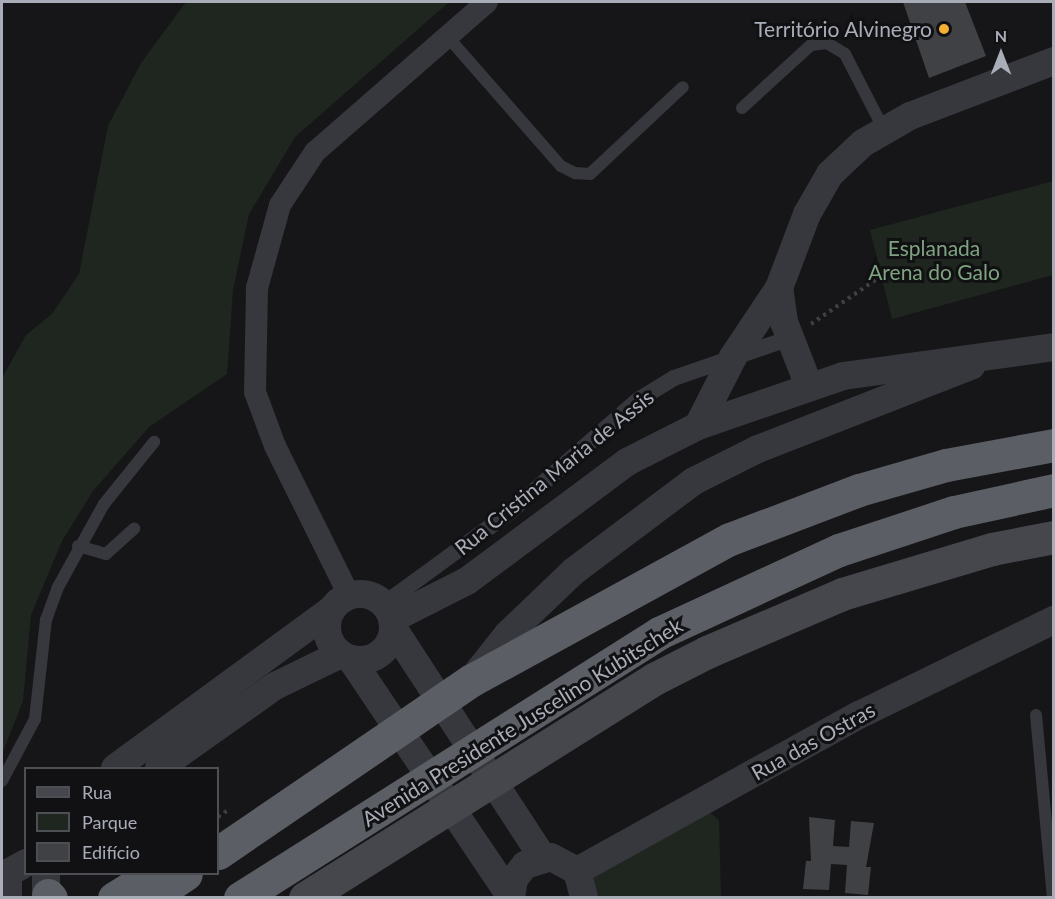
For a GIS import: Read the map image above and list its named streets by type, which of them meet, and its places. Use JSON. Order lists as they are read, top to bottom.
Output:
{
  "streets": {
    "highway": ["Avenida Presidente Juscelino Kubitschek"],
    "street": ["Rua Cristina Maria de Assis", "Rua das Ostras"]
  },
  "parks": ["Esplanada Arena do Galo"],
  "places": ["Território Alvinegro"],
  "legend": ["Rua", "Parque", "Edifício"],
  "north": "top"
}
